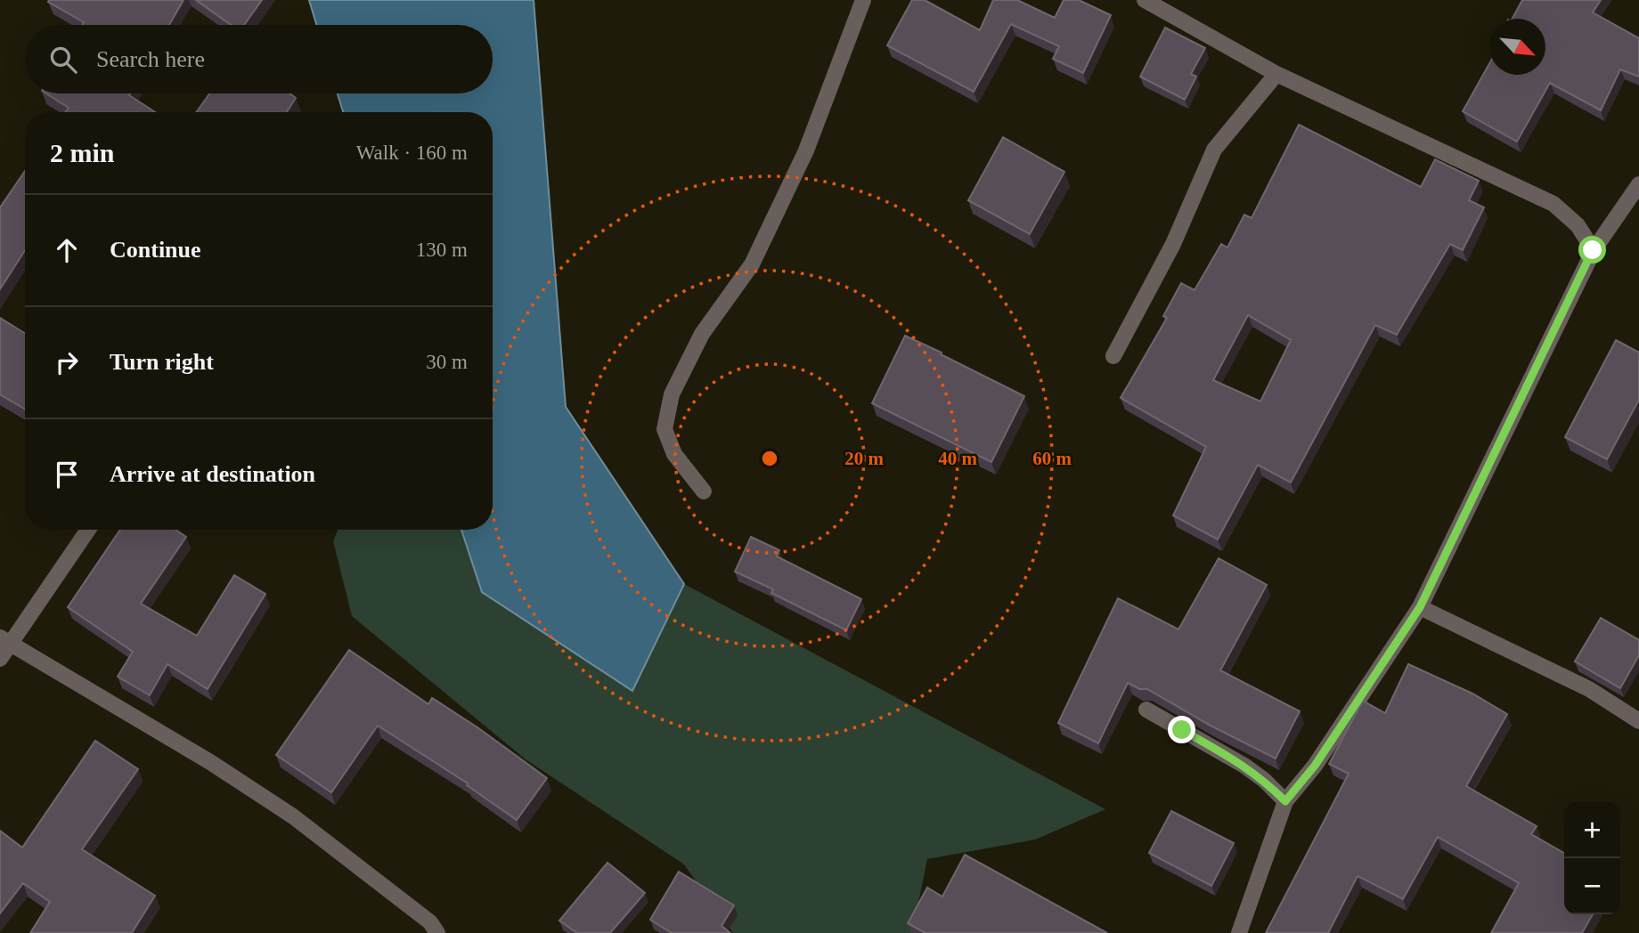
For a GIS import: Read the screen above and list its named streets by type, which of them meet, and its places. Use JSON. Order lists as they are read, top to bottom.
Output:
{
  "north": "bottom right",
  "page": {
    "search": "Search here",
    "heading": ["2 min", "Walk · 160 m"],
    "list": [
      ["Continue", "130 m"],
      ["Turn right", "30 m"],
      "Arrive at destination"
    ],
    "map_buttons": ["+", "−"]
  },
  "rings": ["20 m", "40 m", "60 m"]
}
